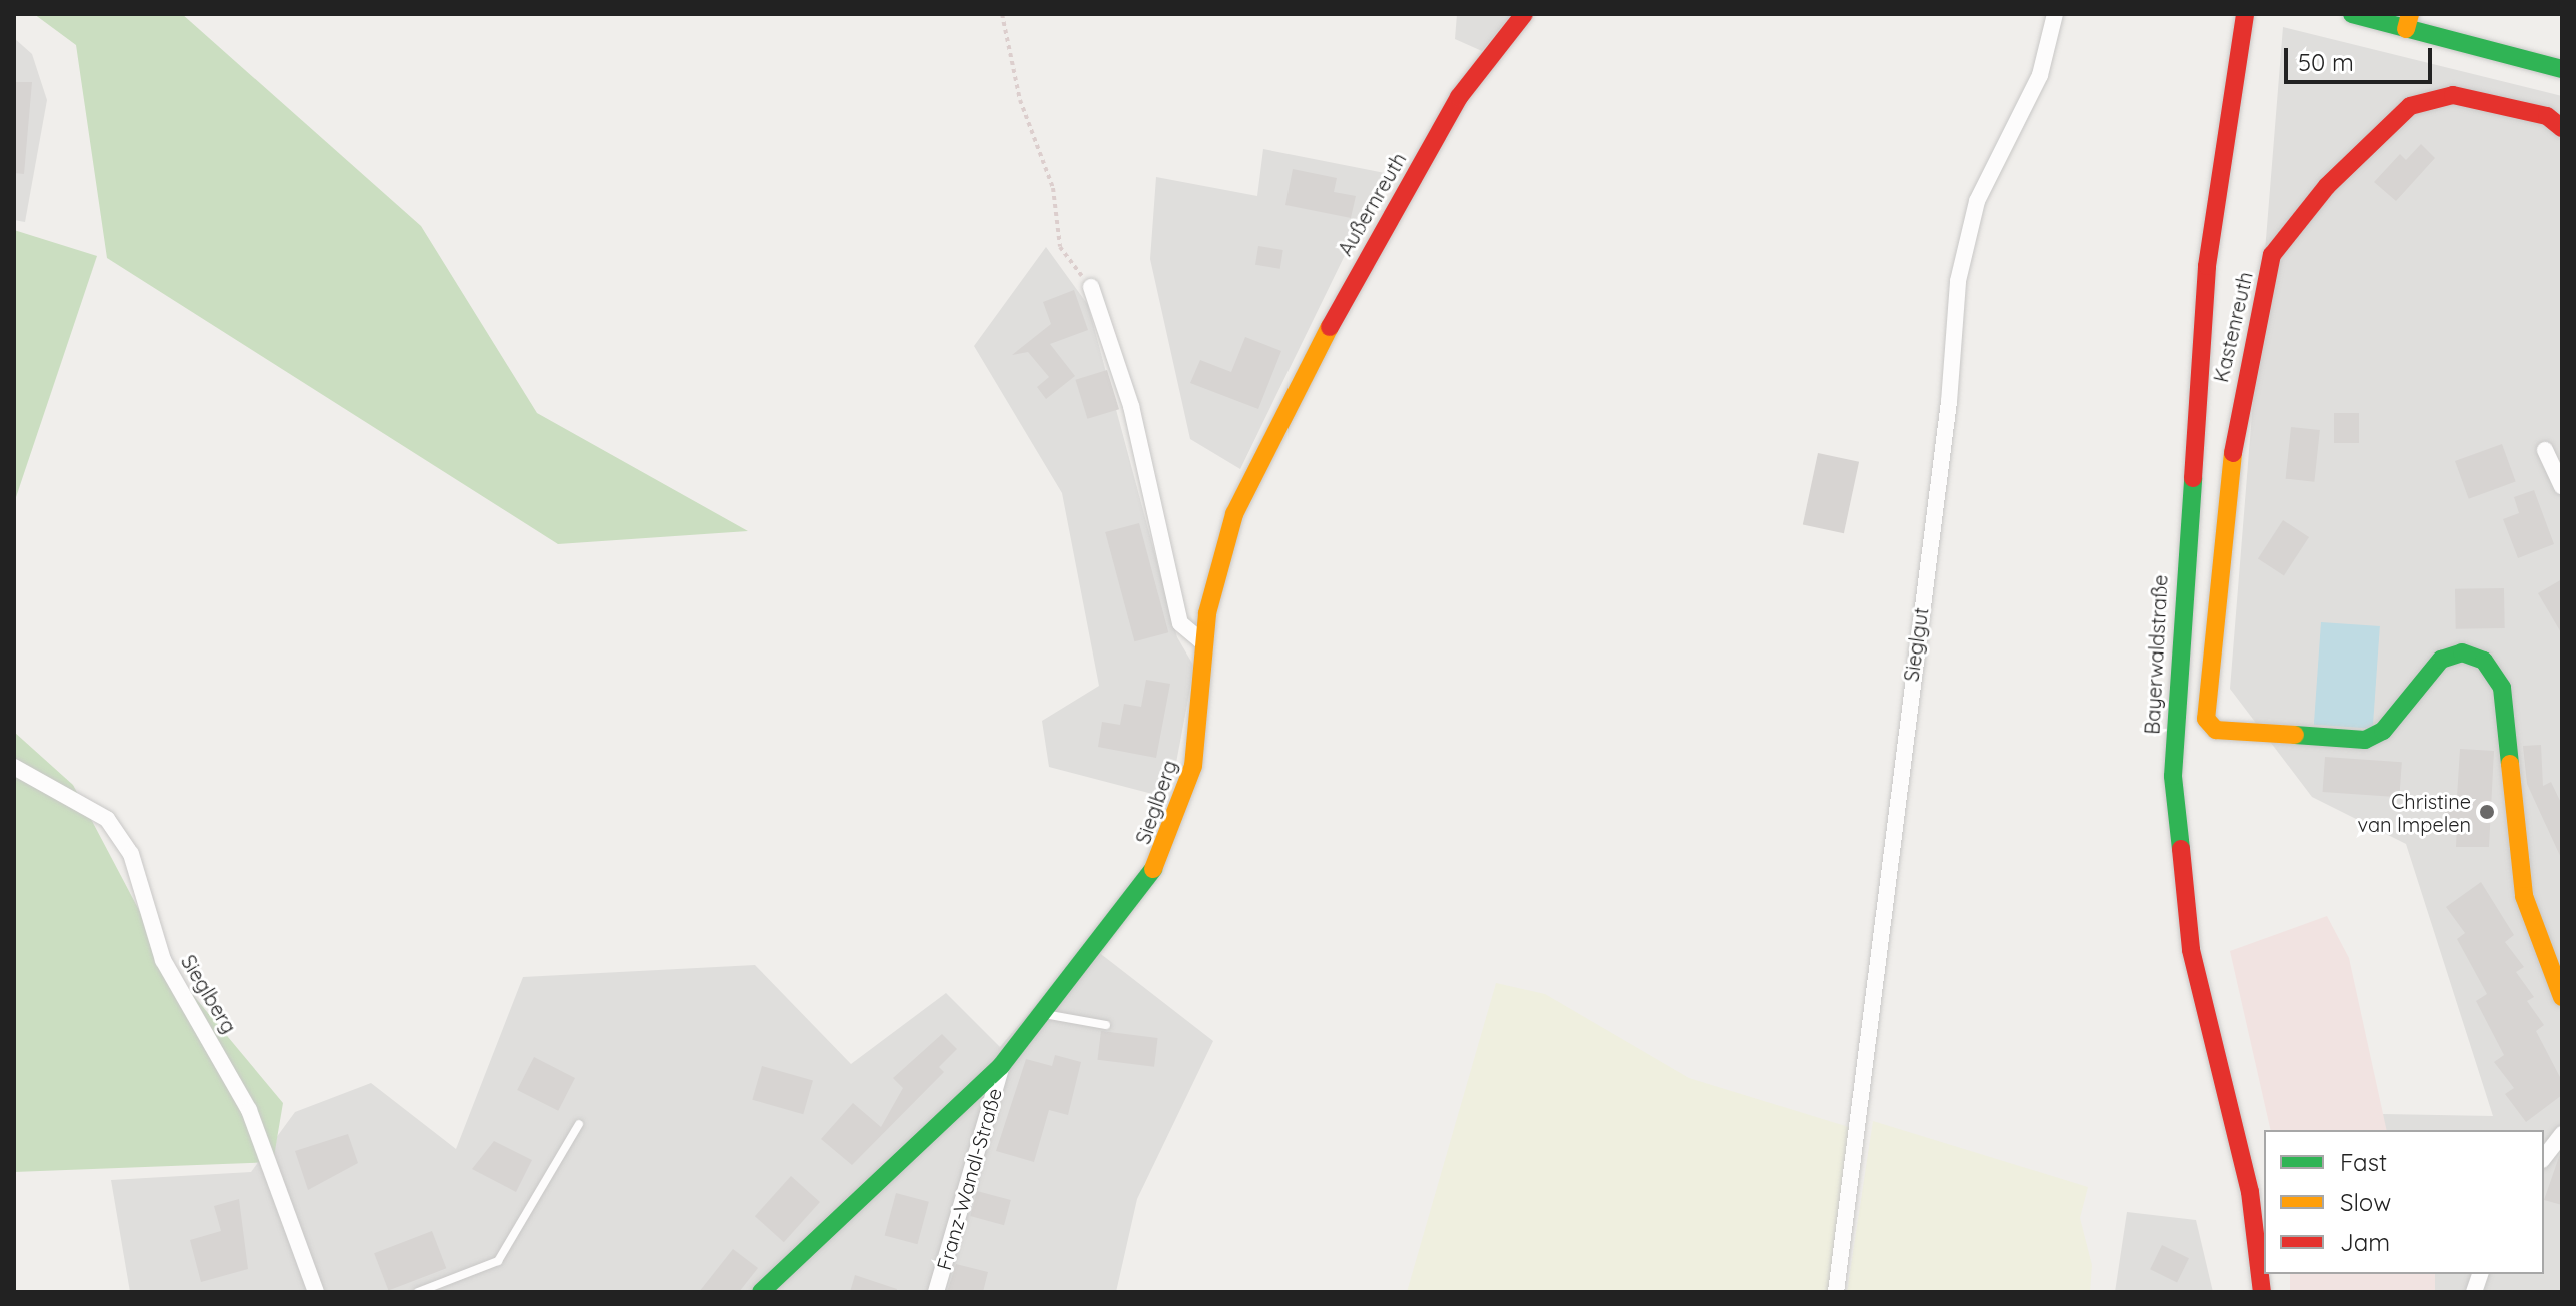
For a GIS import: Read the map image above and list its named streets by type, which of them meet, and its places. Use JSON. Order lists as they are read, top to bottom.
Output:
{
  "streets": {
    "street": [
      "Außernreuth",
      "Kastenreuth",
      "Sieglgut",
      "Bayerwaldstraße",
      "Sieglberg",
      "Franz-Wandl-Straße"
    ]
  },
  "crossings": [
    ["Außernreuth", "Sieglberg"],
    ["Sieglberg", "Franz-Wandl-Straße"]
  ],
  "places": ["Christine van Impelen"],
  "legend": ["Fast", "Slow", "Jam"],
  "scale_bar": "50 m"
}
